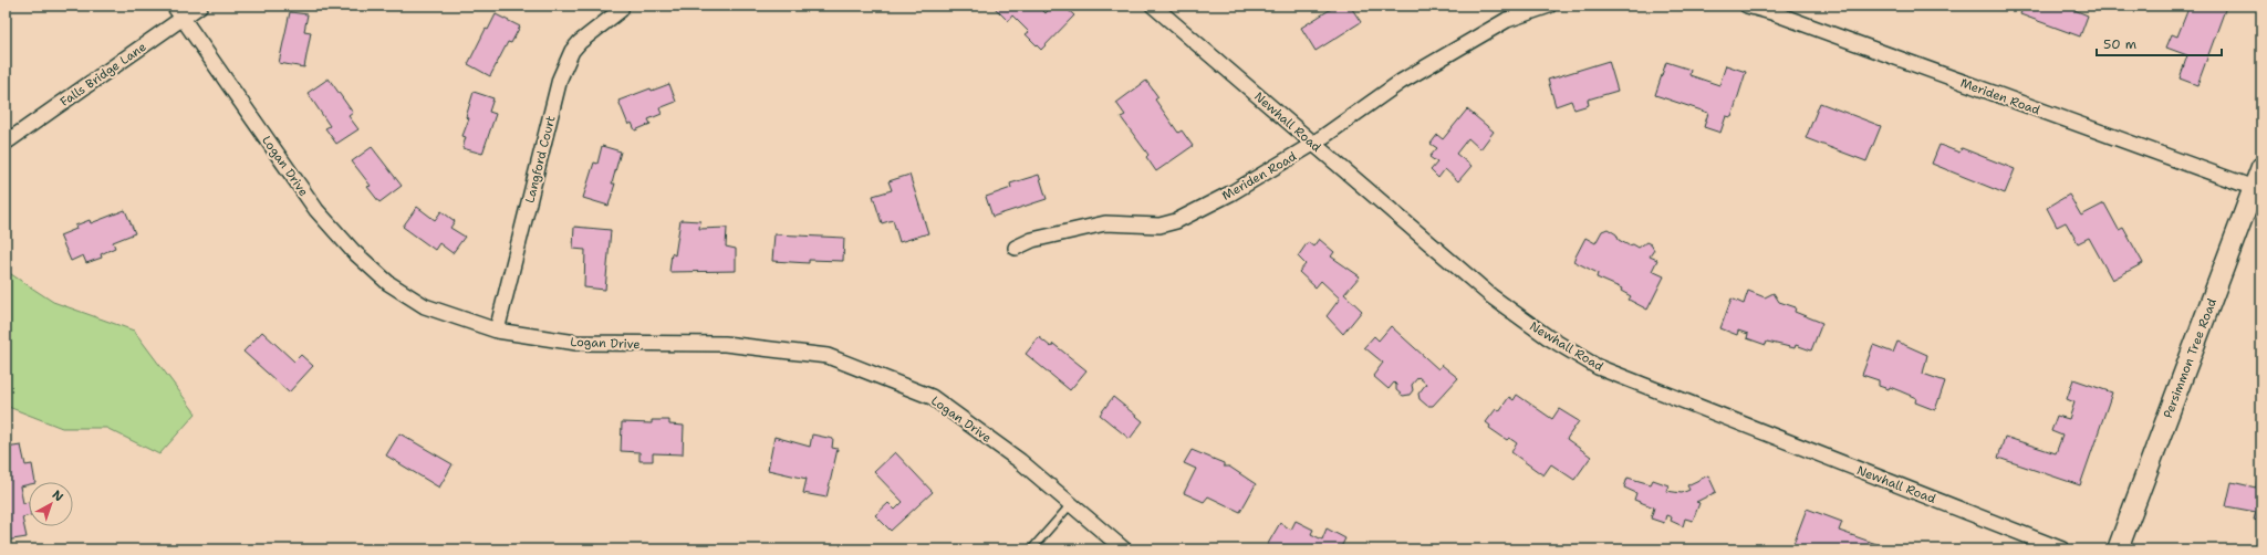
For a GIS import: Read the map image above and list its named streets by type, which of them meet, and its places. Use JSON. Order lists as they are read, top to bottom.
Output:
{
  "streets": {
    "main road": ["Persimmon Tree Road"],
    "street": [
      "Falls Bridge Lane",
      "Meriden Road",
      "Newhall Road",
      "Langford Court",
      "Logan Drive"
    ]
  },
  "crossings": [
    ["Falls Bridge Lane", "Logan Drive"],
    ["Meriden Road", "Newhall Road"],
    ["Meriden Road", "Persimmon Tree Road"],
    ["Langford Court", "Logan Drive"]
  ],
  "scale_bar": "50 m",
  "north": "top right"
}
